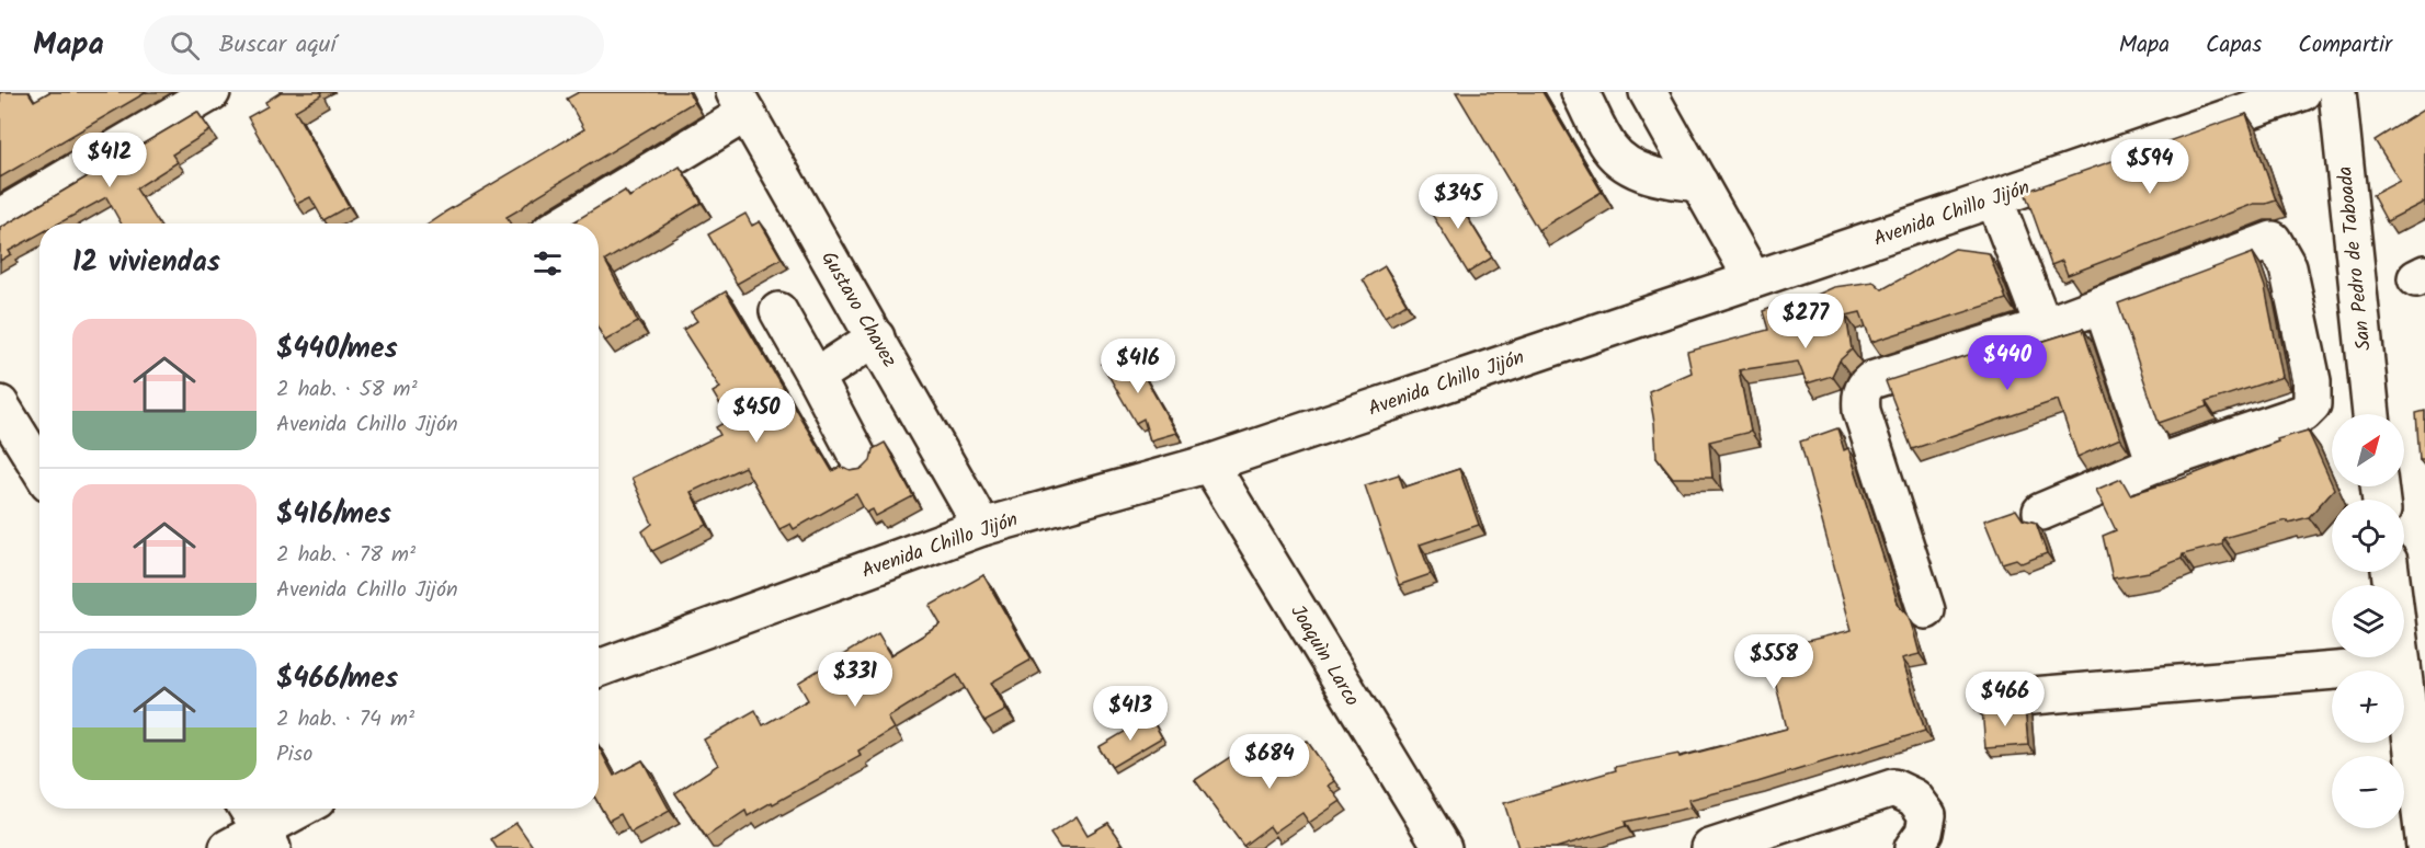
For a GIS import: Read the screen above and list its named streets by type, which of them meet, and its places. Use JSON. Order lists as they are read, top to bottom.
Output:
{
  "streets": {
    "street": [
      "Avenida Chillo Jijón",
      "San Pedro de Taboada",
      "Gustavo Chavez",
      "Joaquìn Larco"
    ]
  },
  "crossings": [
    ["Avenida Chillo Jijón", "Gustavo Chavez"],
    ["Avenida Chillo Jijón", "Joaquìn Larco"]
  ],
  "north": "top right",
  "page": {
    "header": "Mapa",
    "search": "Buscar aquí",
    "nav": ["Mapa", "Capas", "Compartir"],
    "price": [
      "$412",
      "$594",
      "$345",
      "$277",
      "$440",
      "$416",
      "$450",
      "$558",
      "$331",
      "$466",
      "$413",
      "$684"
    ],
    "heading": "12 viviendas",
    "list": [
      {
        "name": "$440/mes",
        "note": "2 hab. · 58 m² · Avenida Chillo Jijón"
      },
      {
        "name": "$416/mes",
        "note": "2 hab. · 78 m² · Avenida Chillo Jijón"
      },
      {
        "name": "$466/mes",
        "note": "2 hab. · 74 m² · Piso"
      }
    ],
    "map_buttons": ["+", "−"]
  }
}
